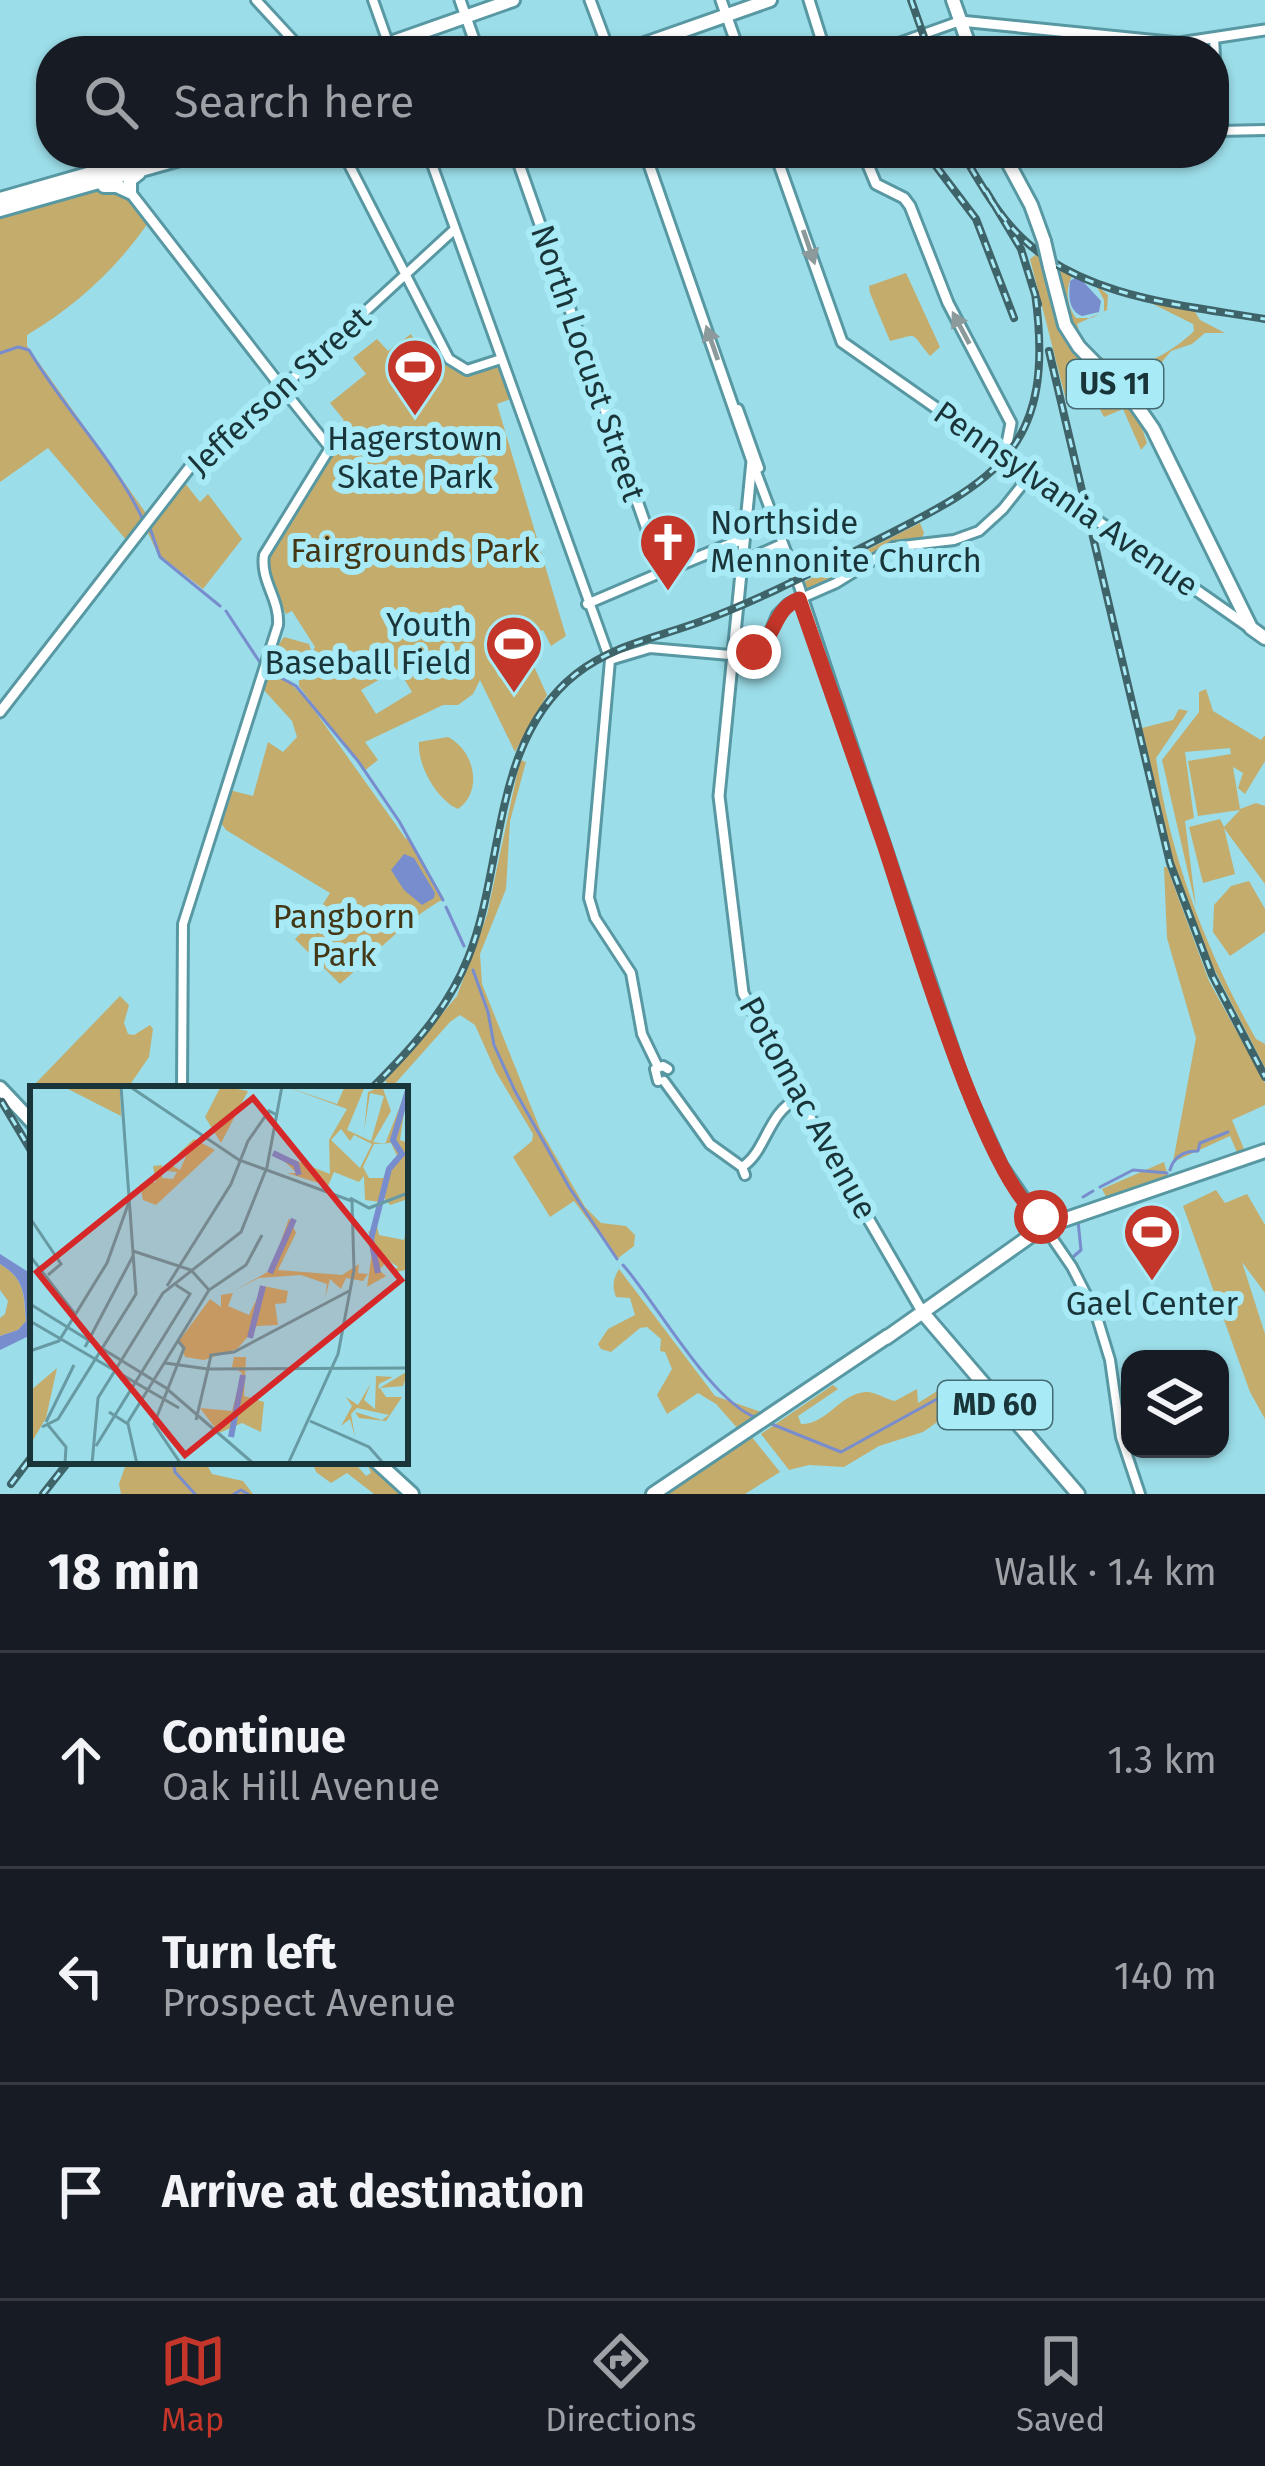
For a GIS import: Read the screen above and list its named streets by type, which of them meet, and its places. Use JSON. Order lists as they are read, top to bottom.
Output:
{
  "streets": {
    "main road": [
      "North Locust Street",
      "US 11",
      "Jefferson Street",
      "Pennsylvania Avenue",
      "Potomac Avenue",
      "MD 60"
    ]
  },
  "crossings": [
    ["US 11", "Pennsylvania Avenue"],
    ["Potomac Avenue", "MD 60"]
  ],
  "one_way": ["Pennsylvania Avenue"],
  "parks": ["Fairgrounds Park", "Pangborn Park"],
  "places": {
    "sports": ["Hagerstown Skate Park", "Youth Baseball Field", "Gael Center"],
    "church": ["Northside Mennonite Church"]
  },
  "page": {
    "search": "Search here",
    "heading": ["18 min", "Walk · 1.4 km"],
    "list": [
      ["Continue", "Oak Hill Avenue", "1.3 km"],
      ["Turn left", "Prospect Avenue", "140 m"],
      "Arrive at destination"
    ],
    "nav": ["Map", "Directions", "Saved"]
  }
}
